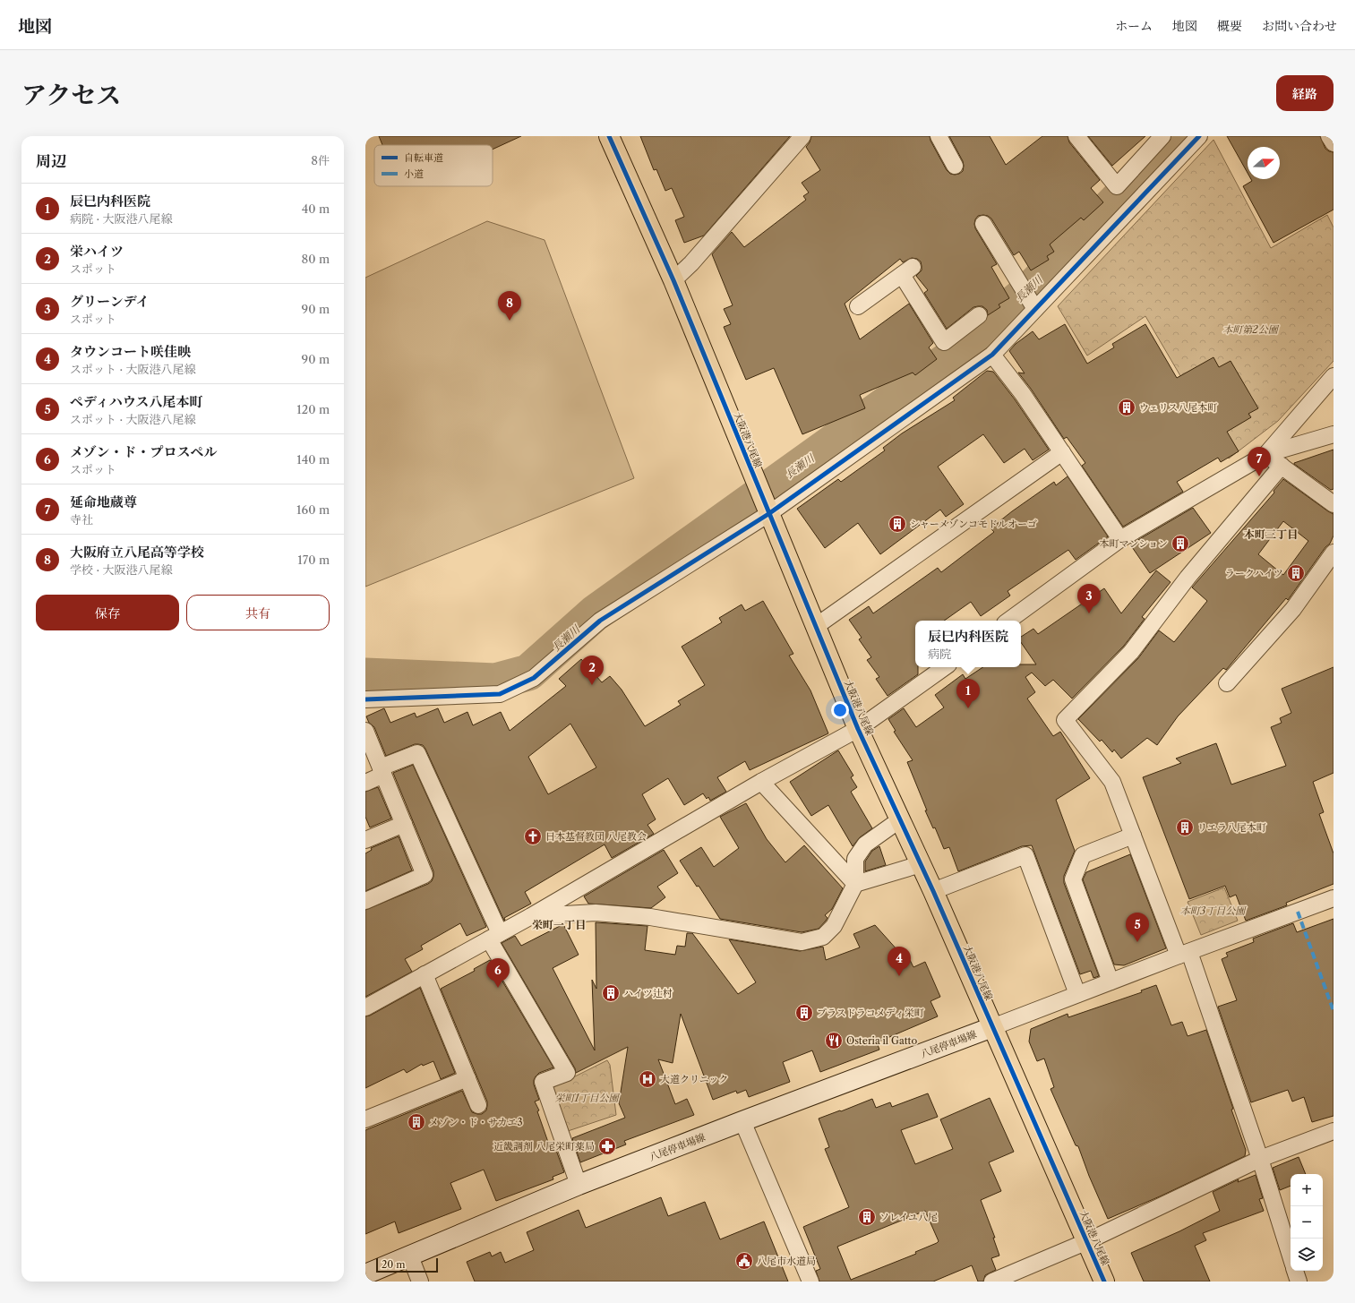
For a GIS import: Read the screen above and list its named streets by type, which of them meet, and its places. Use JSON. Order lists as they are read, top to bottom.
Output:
{
  "streets": {
    "main road": ["大阪港八尾線", "八尾停車場線"]
  },
  "crossings": [
    ["大阪港八尾線", "八尾停車場線"]
  ],
  "districts": ["本町三丁目", "栄町一丁目"],
  "water": ["長瀬川"],
  "parks": ["本町第2公園", "本町3丁目公園", "栄町1丁目公園"],
  "places": {
    "building": [
      "ウェリス八尾本町",
      "シャーメゾンコモドルオーゴ",
      "本町マンション",
      "ラークハイツ",
      "リエラ八尾本町",
      "ハイツ辻村",
      "プラスドラコメディ栄町",
      "メゾン・ド・サカエ3",
      "ソレイユ八尾"
    ],
    "church": ["日本基督教団 八尾教会"],
    "restaurant": ["Osteria il Gatto"],
    "hospital": ["大道クリニック"],
    "pharmacy": ["近畿調剤 八尾栄町薬局"],
    "public building": ["八尾市水道局"]
  },
  "legend": ["自転車道", "小道"],
  "scale_bar": "20 m",
  "north": "right",
  "page": {
    "header": "地図",
    "nav": [
      "ホーム",
      "地図",
      "概要",
      "お問い合わせ"
    ],
    "title": "アクセス",
    "buttons": [
      "経路",
      ["保存", "共有"]
    ],
    "heading": ["周辺", "8件"],
    "list": [
      {
        "mark": "1",
        "name": "辰巳内科医院",
        "note": "病院 · 大阪港八尾線",
        "value": "40 m"
      },
      {
        "mark": "2",
        "name": "栄ハイツ",
        "note": "スポット",
        "value": "80 m"
      },
      {
        "mark": "3",
        "name": "グリーンデイ",
        "note": "スポット",
        "value": "90 m"
      },
      {
        "mark": "4",
        "name": "タウンコート咲佳映",
        "note": "スポット · 大阪港八尾線",
        "value": "90 m"
      },
      {
        "mark": "5",
        "name": "ペディハウス八尾本町",
        "note": "スポット · 大阪港八尾線",
        "value": "120 m"
      },
      {
        "mark": "6",
        "name": "メゾン・ド・プロスペル",
        "note": "スポット",
        "value": "140 m"
      },
      {
        "mark": "7",
        "name": "延命地蔵尊",
        "note": "寺社",
        "value": "160 m"
      },
      {
        "mark": "8",
        "name": "大阪府立八尾高等学校",
        "note": "学校 · 大阪港八尾線",
        "value": "170 m"
      }
    ],
    "pins": [
      "8",
      "7",
      "3",
      "2",
      "1",
      "5",
      "4",
      "6"
    ],
    "popup": ["辰巳内科医院", "病院"],
    "map_buttons": ["+", "−"],
    "scale": "20 m"
  }
}
